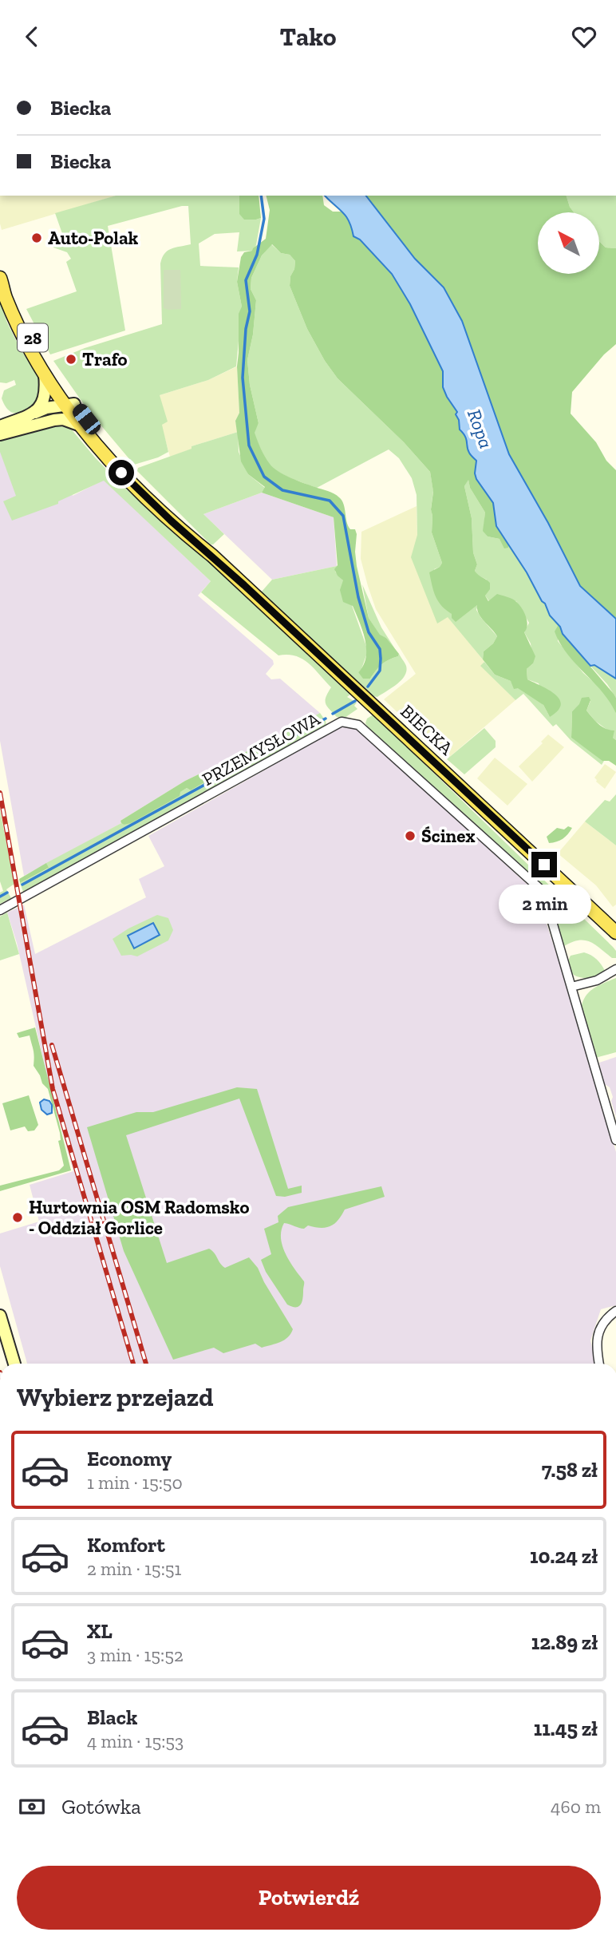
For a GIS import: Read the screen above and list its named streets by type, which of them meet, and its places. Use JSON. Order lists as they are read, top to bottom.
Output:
{
  "streets": {
    "main road": ["28", "BIECKA"],
    "street": ["PRZEMYSŁOWA"]
  },
  "water": ["Ropa"],
  "places": [
    "Auto-Polak",
    "Trafo",
    "Ścinex",
    "Hurtownia OSM Radomsko - Oddział Gorlice"
  ],
  "north": "top left",
  "page": {
    "header": "Tako",
    "banner": ["Biecka", "Biecka"],
    "bubble": "2 min",
    "heading": "Wybierz przejazd",
    "list": [
      {
        "name": "Economy",
        "note": "1 min · 15:50",
        "value": "7.58 zł"
      },
      {
        "name": "Komfort",
        "note": "2 min · 15:51",
        "value": "10.24 zł"
      },
      {
        "name": "XL",
        "note": "3 min · 15:52",
        "value": "12.89 zł"
      },
      {
        "name": "Black",
        "note": "4 min · 15:53",
        "value": "11.45 zł"
      }
    ],
    "pay": ["Gotówka", "460 m"],
    "buttons": "Potwierdź"
  }
}
